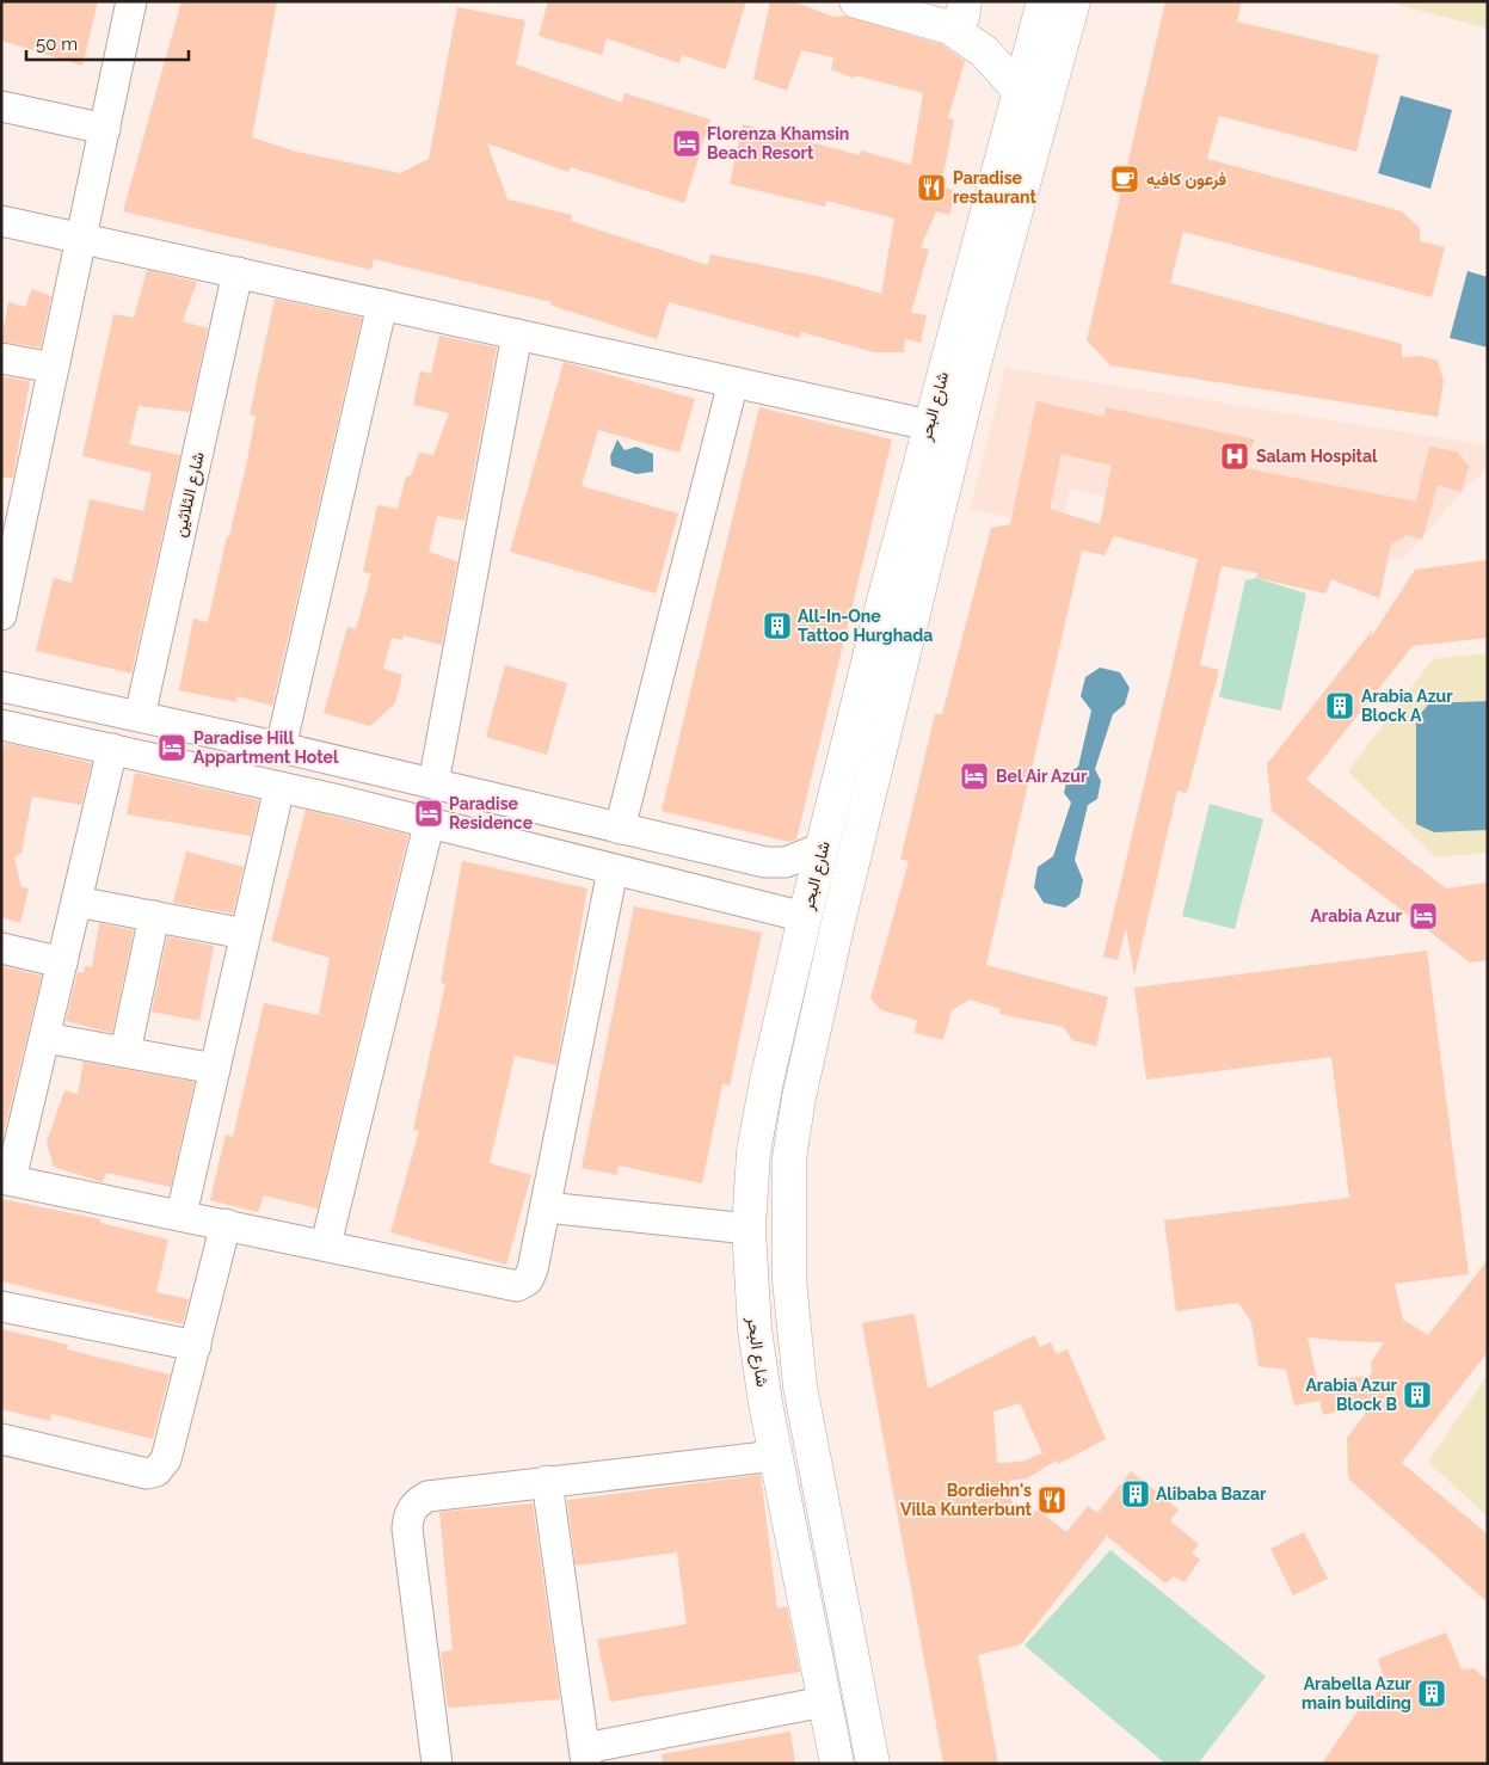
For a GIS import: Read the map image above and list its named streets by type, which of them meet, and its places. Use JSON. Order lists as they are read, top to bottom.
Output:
{
  "streets": {
    "main road": ["شارع البحر"],
    "street": ["شارع الثلاثين"]
  },
  "places": {
    "hotel": [
      "Florenza Khamsin Beach Resort",
      "Paradise Hill Appartment Hotel",
      "Bel Air Azur",
      "Paradise Residence",
      "Arabia Azur"
    ],
    "cafe": ["فرعون كافيه"],
    "restaurant": ["Paradise restaurant", "Bordiehn's Villa Kunterbunt"],
    "hospital": ["Salam Hospital"],
    "building": [
      "All-In-One Tattoo Hurghada",
      "Arabia Azur Block A",
      "Arabia Azur Block B",
      "Alibaba Bazar",
      "Arabella Azur main building"
    ]
  },
  "scale_bar": "50 m"
}
